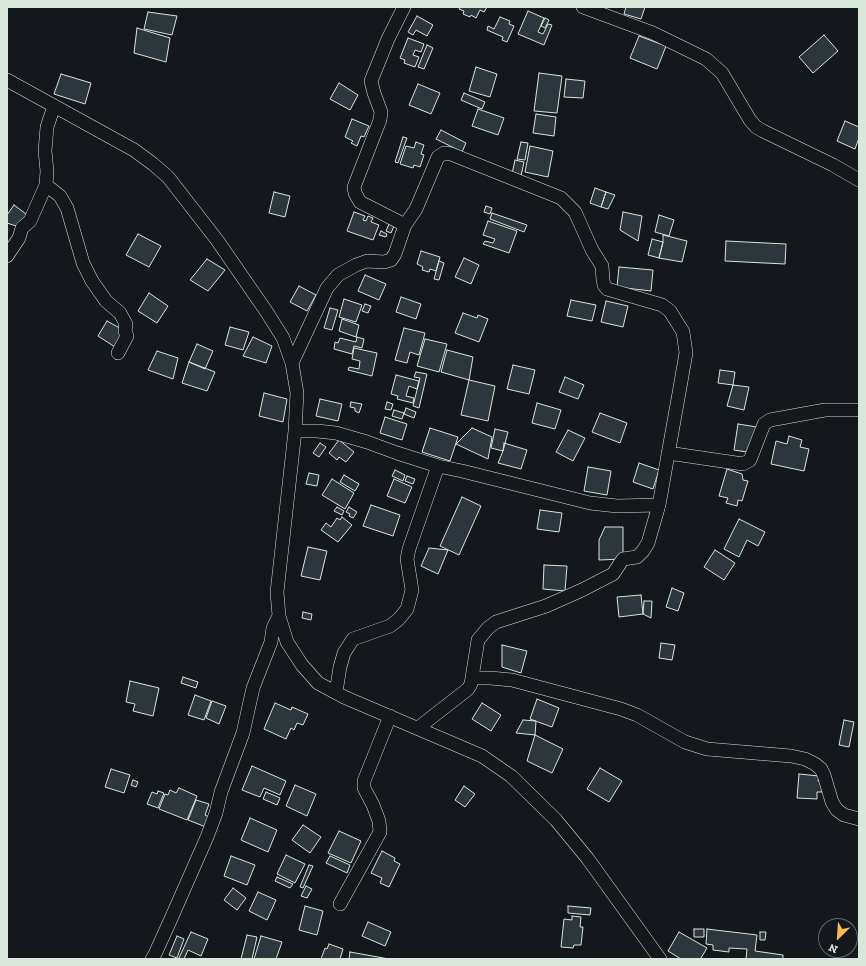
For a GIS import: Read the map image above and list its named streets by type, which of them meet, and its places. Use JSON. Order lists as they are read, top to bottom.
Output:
{
  "north": "bottom left"
}
